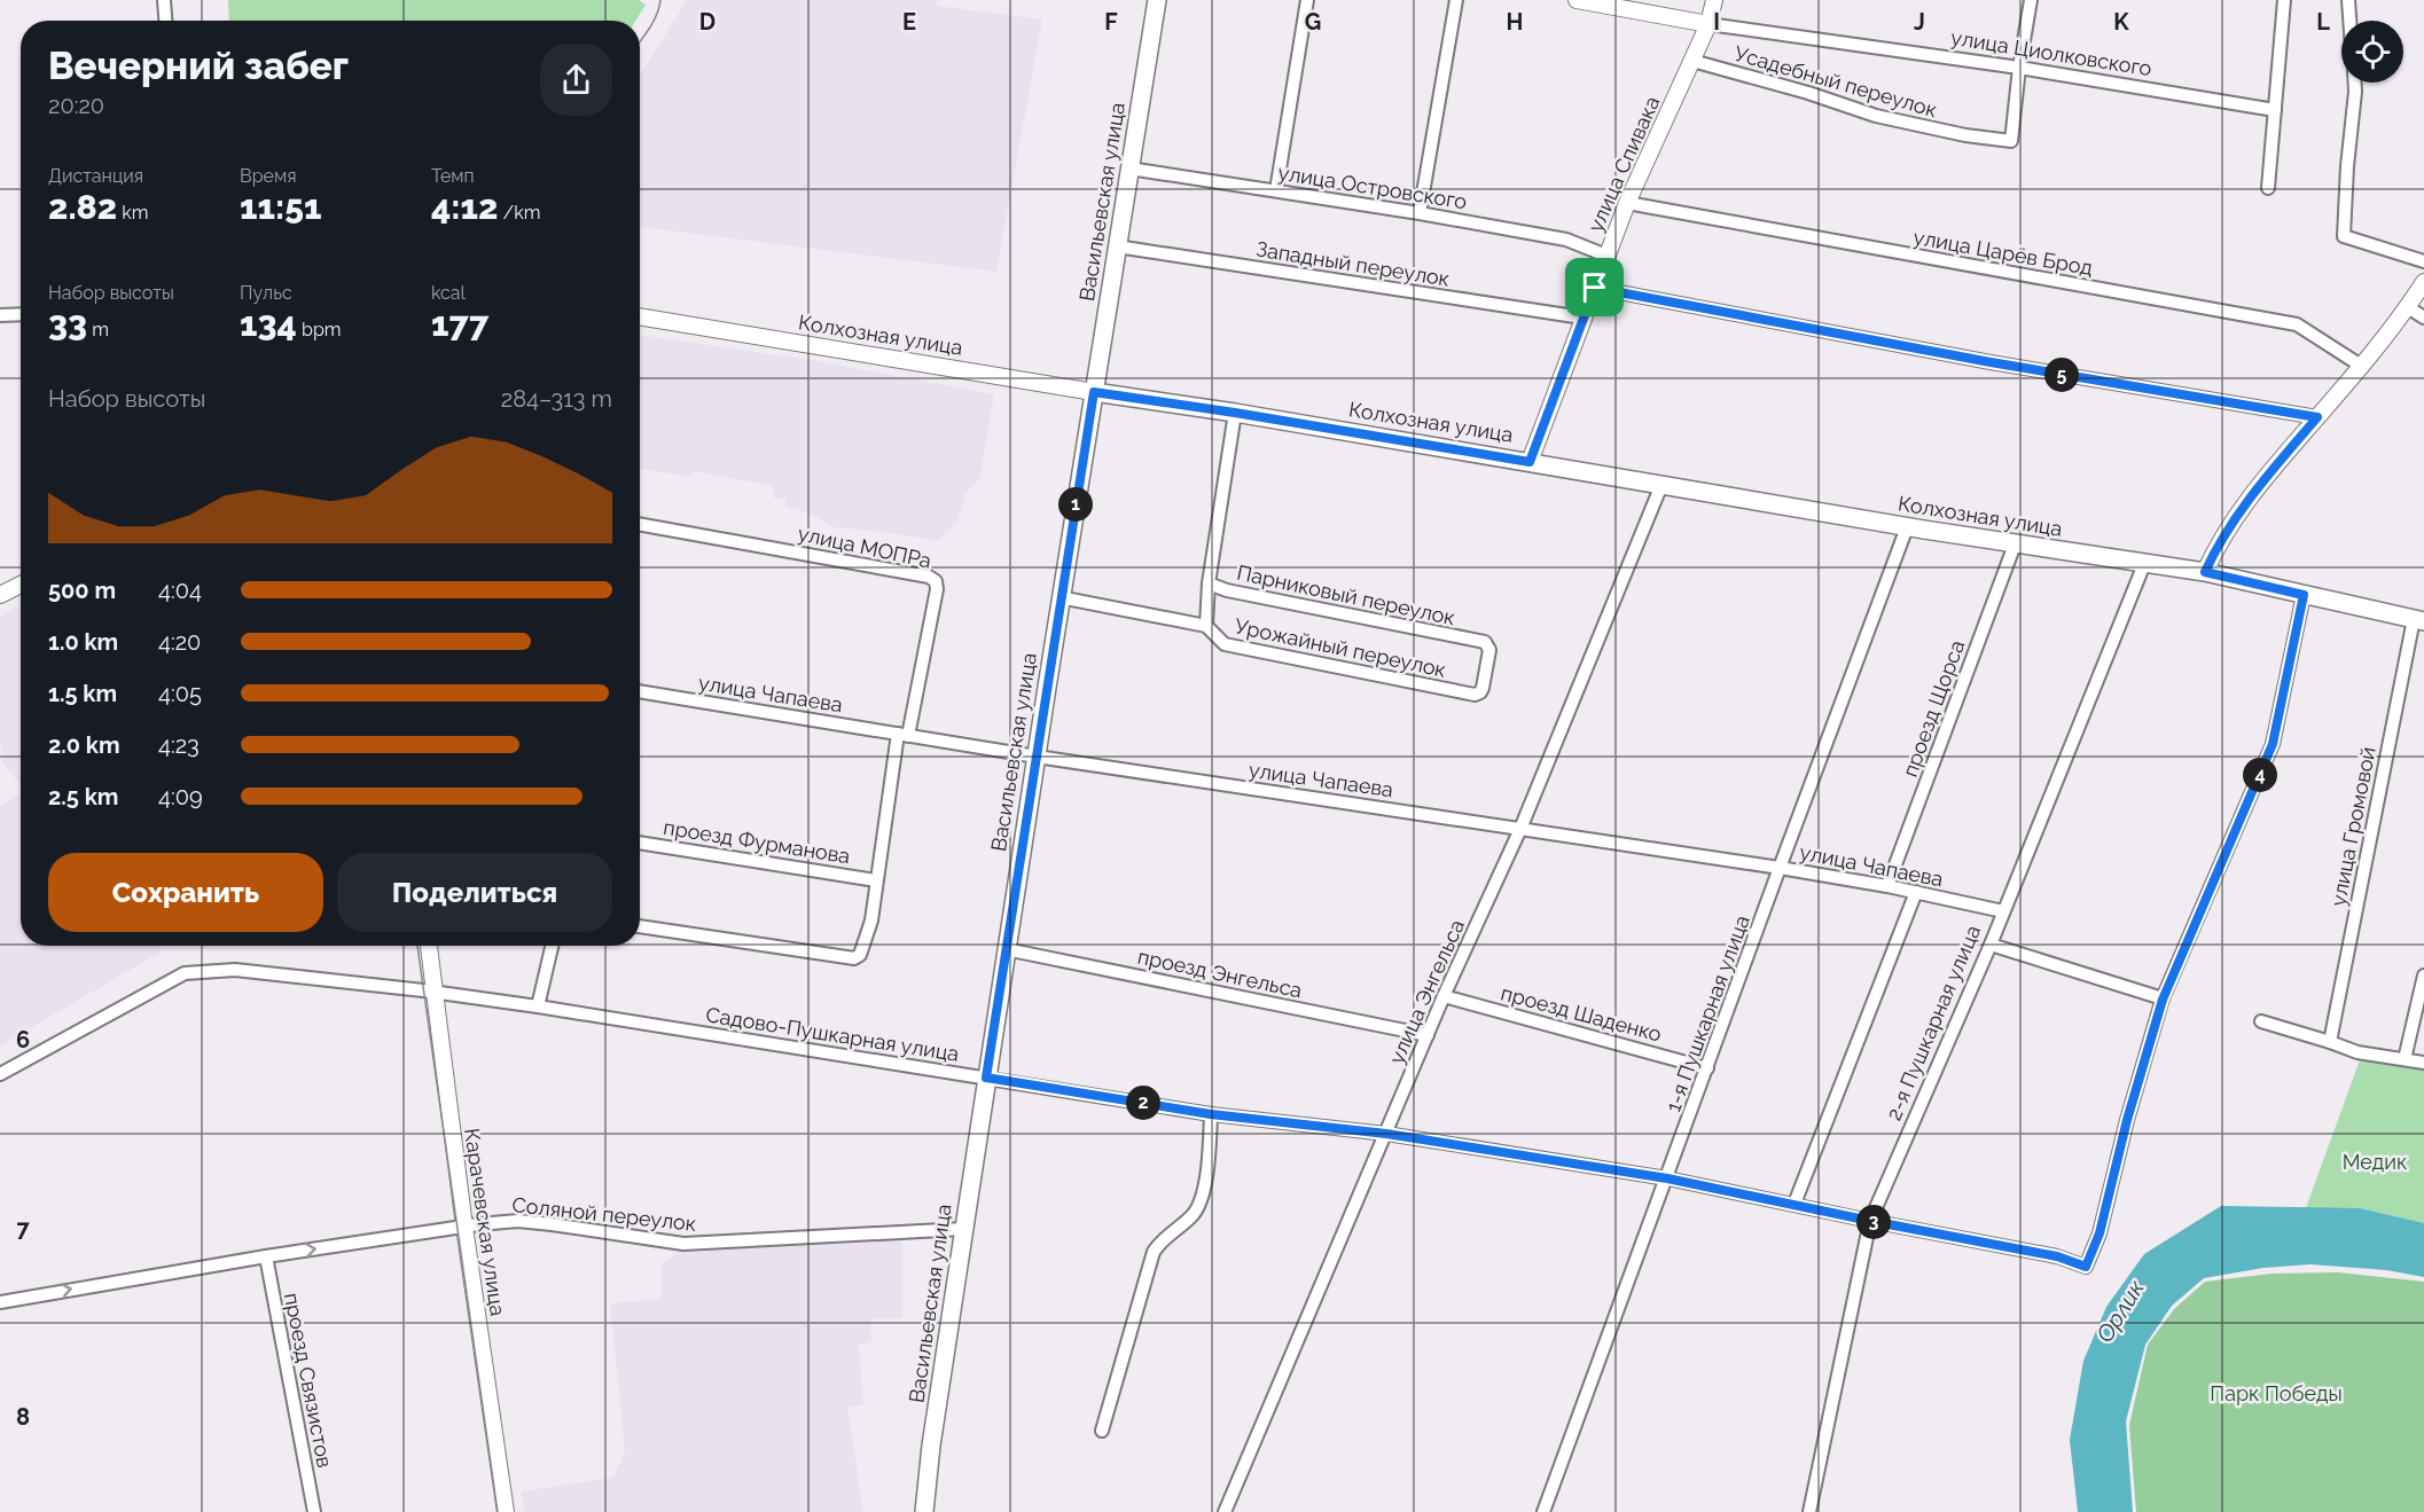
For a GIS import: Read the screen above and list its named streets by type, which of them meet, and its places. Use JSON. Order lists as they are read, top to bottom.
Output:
{
  "streets": {
    "main road": ["Васильевская улица", "Колхозная улица"],
    "street": [
      "улица Циолковского",
      "Усадебный переулок",
      "улица Спивака",
      "улица Островского",
      "улица Царёв Брод",
      "Западный переулок",
      "улица МОПРа",
      "Парниковый переулок",
      "Урожайный переулок",
      "улица Чапаева",
      "проезд Щорса",
      "улица Громовой",
      "проезд Фурманова",
      "проезд Энгельса",
      "улица Энгельса",
      "проезд Шаденко",
      "1-я Пушкарная улица",
      "2-я Пушкарная улица",
      "Садово-Пушкарная улица",
      "Соляной переулок",
      "Карачевская улица",
      "проезд Связистов"
    ]
  },
  "crossings": [
    ["улица Циолковского", "Усадебный переулок"],
    ["улица Циолковского", "улица Спивака"],
    ["Усадебный переулок", "улица Спивака"],
    ["улица Спивака", "улица Островского"],
    ["улица Спивака", "улица Царёв Брод"],
    ["улица Спивака", "Западный переулок"],
    ["улица Спивака", "Колхозная улица"],
    ["улица Островского", "Васильевская улица"],
    ["Васильевская улица", "Западный переулок"],
    ["Васильевская улица", "Колхозная улица"],
    ["Васильевская улица", "Урожайный переулок"],
    ["Васильевская улица", "улица Чапаева"],
    ["Васильевская улица", "проезд Энгельса"],
    ["Васильевская улица", "Садово-Пушкарная улица"],
    ["Васильевская улица", "Соляной переулок"],
    ["Колхозная улица", "Парниковый переулок"],
    ["Колхозная улица", "проезд Щорса"],
    ["Колхозная улица", "улица Громовой"],
    ["Колхозная улица", "улица Энгельса"],
    ["Колхозная улица", "1-я Пушкарная улица"],
    ["Колхозная улица", "2-я Пушкарная улица"],
    ["улица МОПРа", "улица Чапаева"],
    ["Парниковый переулок", "Урожайный переулок"],
    ["улица Чапаева", "проезд Щорса"],
    ["улица Чапаева", "улица Энгельса"],
    ["улица Чапаева", "1-я Пушкарная улица"],
    ["улица Чапаева", "2-я Пушкарная улица"],
    ["проезд Энгельса", "улица Энгельса"],
    ["улица Энгельса", "проезд Шаденко"],
    ["улица Энгельса", "Садово-Пушкарная улица"],
    ["проезд Шаденко", "1-я Пушкарная улица"],
    ["1-я Пушкарная улица", "Садово-Пушкарная улица"],
    ["2-я Пушкарная улица", "Садово-Пушкарная улица"],
    ["Садово-Пушкарная улица", "Карачевская улица"],
    ["Соляной переулок", "Карачевская улица"],
    ["Соляной переулок", "проезд Связистов"]
  ],
  "one_way": ["Соляной переулок"],
  "water": ["Орлик"],
  "parks": ["Медик", "Парк Победы"],
  "page": {
    "heading": ["Вечерний забег", "20:20"],
    "stats": [
      ["Дистанция", "2.82 km"],
      ["Время", "11:51"],
      ["Темп", "4:12 /km"],
      ["Набор высоты", "33 m"],
      ["Пульс", "134 bpm"],
      ["kcal", "177"]
    ],
    "pins": [
      "5",
      "1",
      "4",
      "2",
      "3"
    ],
    "chart": ["Набор высоты", "284–313 m"],
    "list": [
      {
        "name": "500 m",
        "note": "4:04"
      },
      {
        "name": "1.0 km",
        "note": "4:20"
      },
      {
        "name": "1.5 km",
        "note": "4:05"
      },
      {
        "name": "2.0 km",
        "note": "4:23"
      },
      {
        "name": "2.5 km",
        "note": "4:09"
      }
    ],
    "buttons": ["Сохранить", "Поделиться"]
  },
  "grid": {
    "columns": [
      "D",
      "E",
      "F",
      "G",
      "H",
      "I",
      "J",
      "K",
      "L"
    ],
    "rows": ["6", "7", "8"]
  }
}
